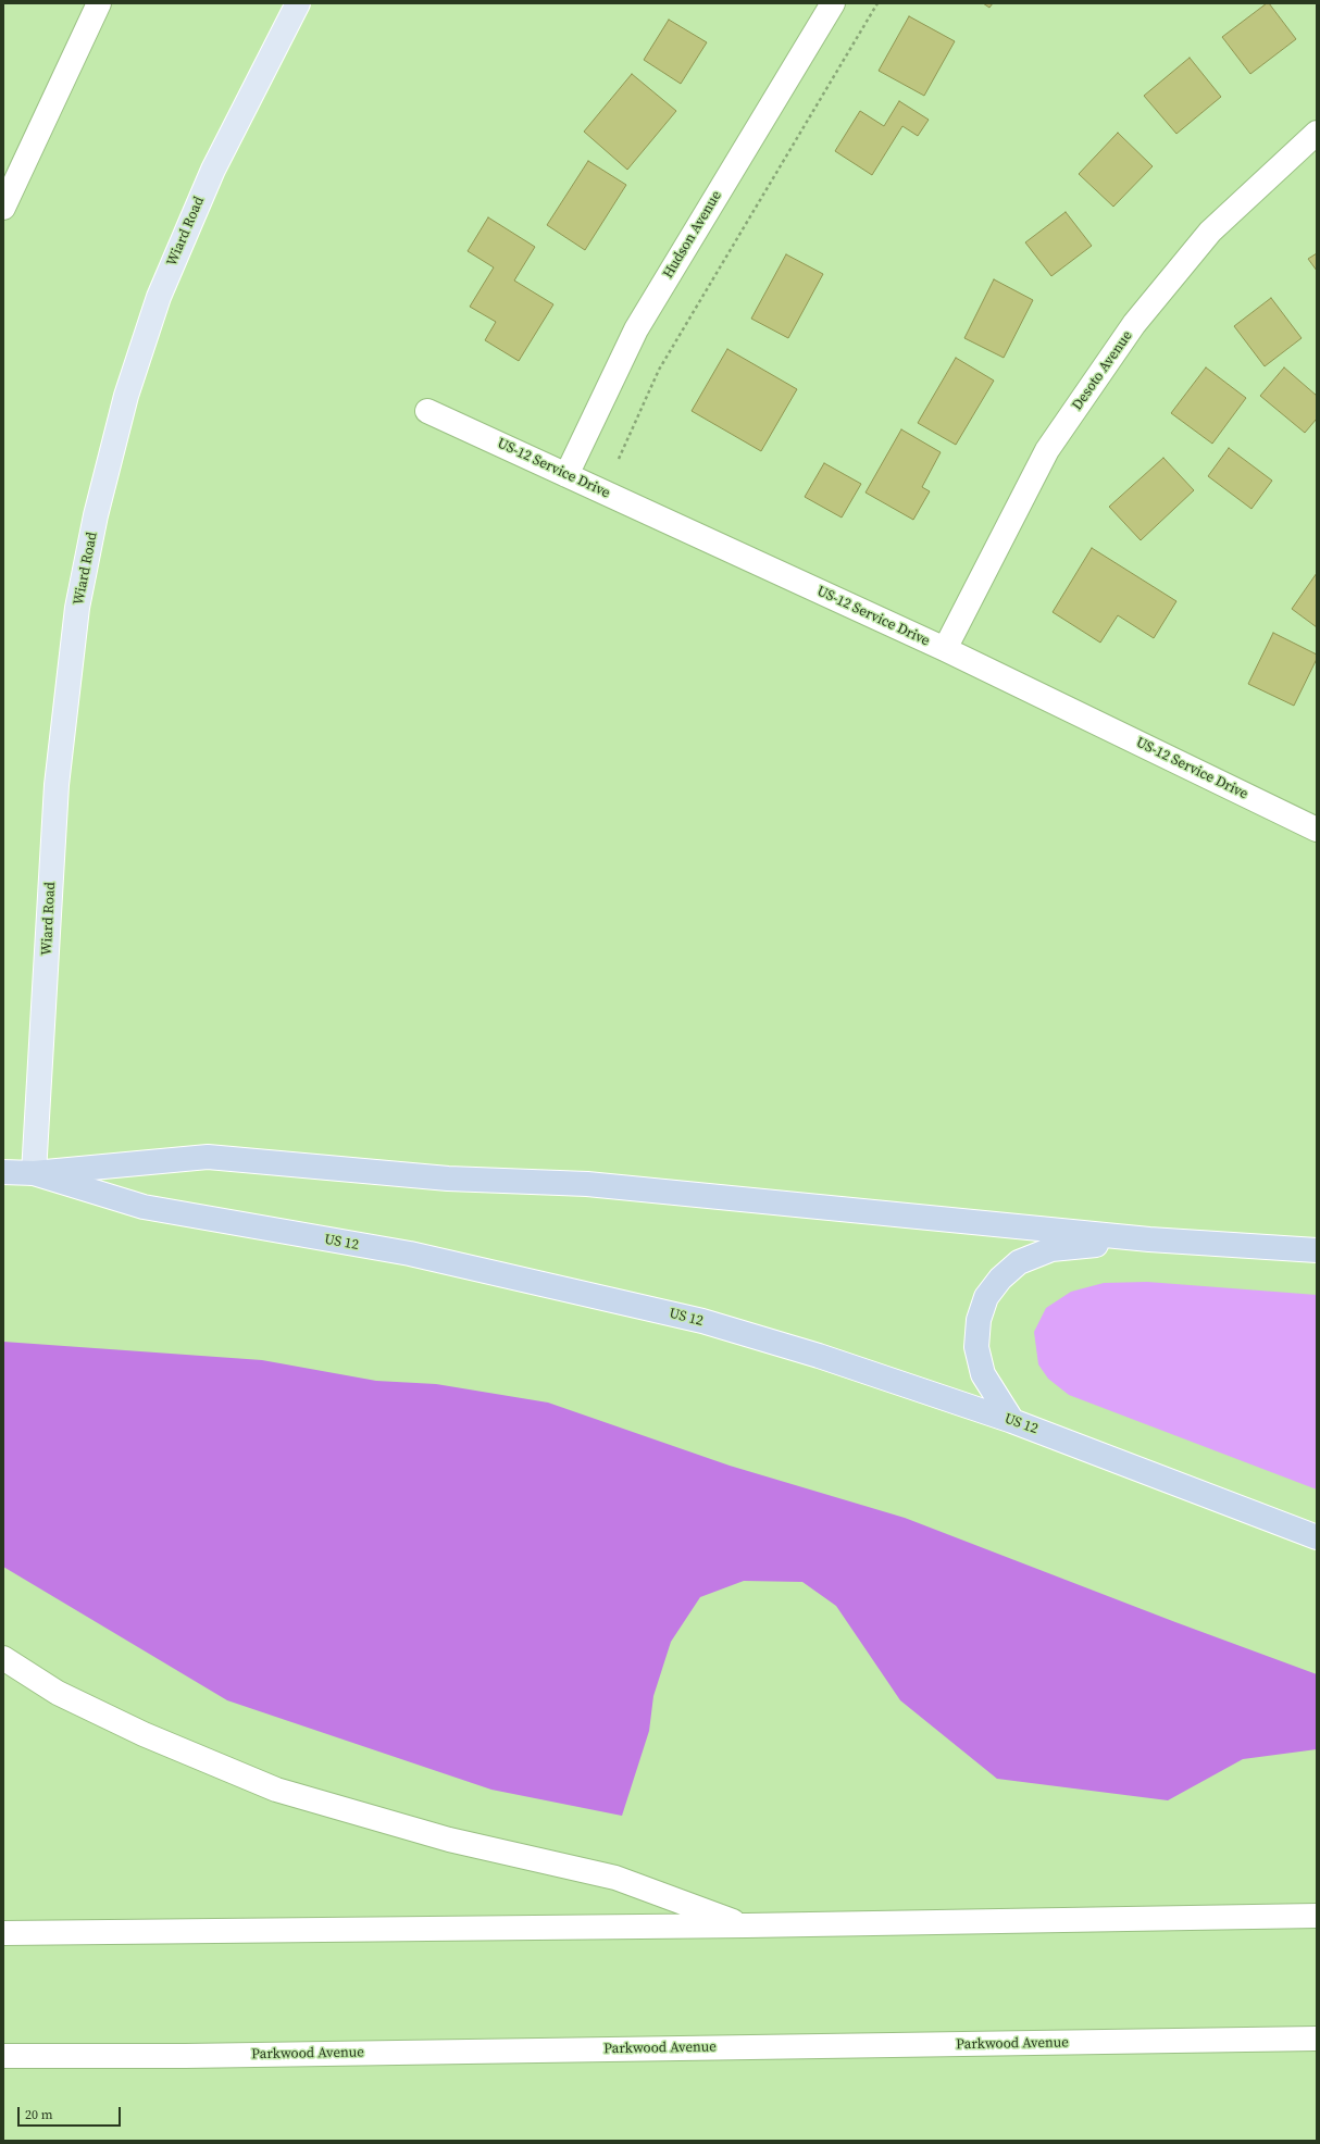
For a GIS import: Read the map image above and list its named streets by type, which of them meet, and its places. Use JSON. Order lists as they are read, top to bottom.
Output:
{
  "streets": {
    "highway": ["US 12"],
    "main road": ["Wiard Road"],
    "street": [
      "Hudson Avenue",
      "Desoto Avenue",
      "US-12 Service Drive",
      "Parkwood Avenue"
    ]
  },
  "crossings": [
    ["Wiard Road", "US 12"],
    ["Hudson Avenue", "US-12 Service Drive"],
    ["Desoto Avenue", "US-12 Service Drive"]
  ],
  "scale_bar": "20 m"
}
